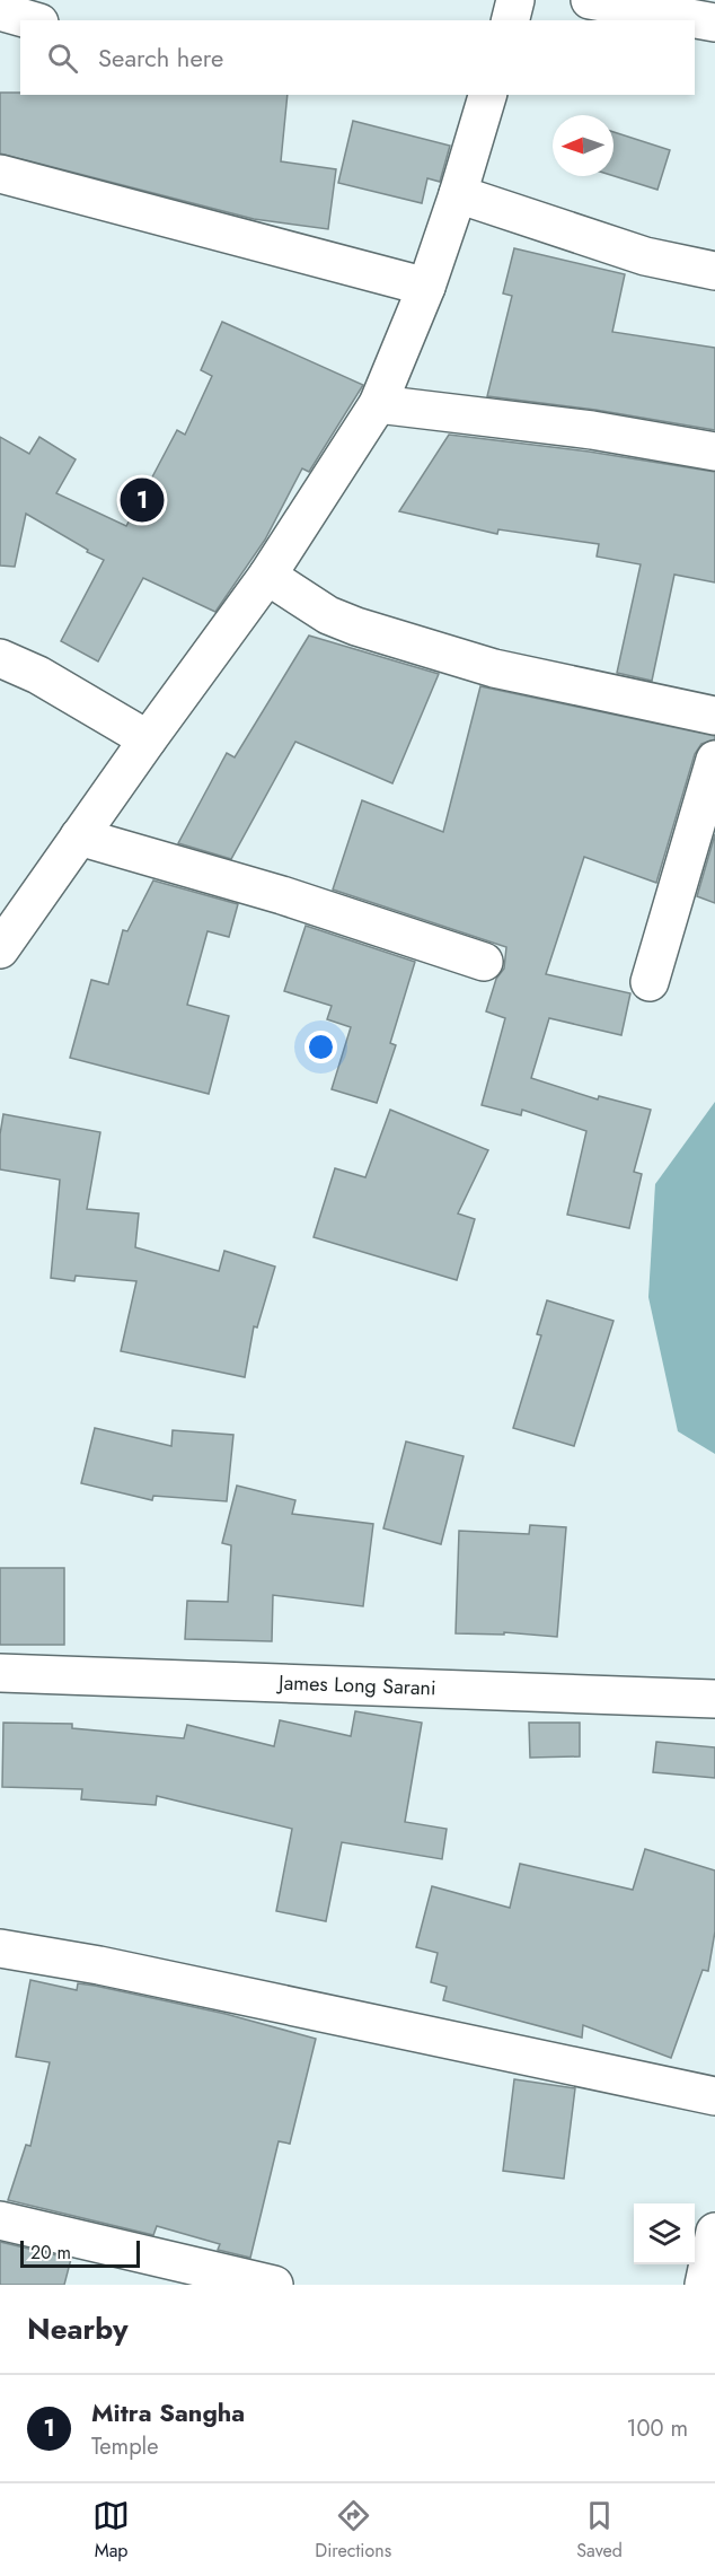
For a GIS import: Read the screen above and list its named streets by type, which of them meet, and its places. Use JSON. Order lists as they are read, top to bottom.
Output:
{
  "streets": {
    "street": ["James Long Sarani"]
  },
  "scale_bar": "20 m",
  "north": "left",
  "page": {
    "search": "Search here",
    "pins": "1",
    "scale": "20 m",
    "heading": "Nearby",
    "list": [
      {
        "mark": "1",
        "name": "Mitra Sangha",
        "note": "Temple",
        "value": "100 m"
      }
    ],
    "nav": ["Map", "Directions", "Saved"]
  }
}
